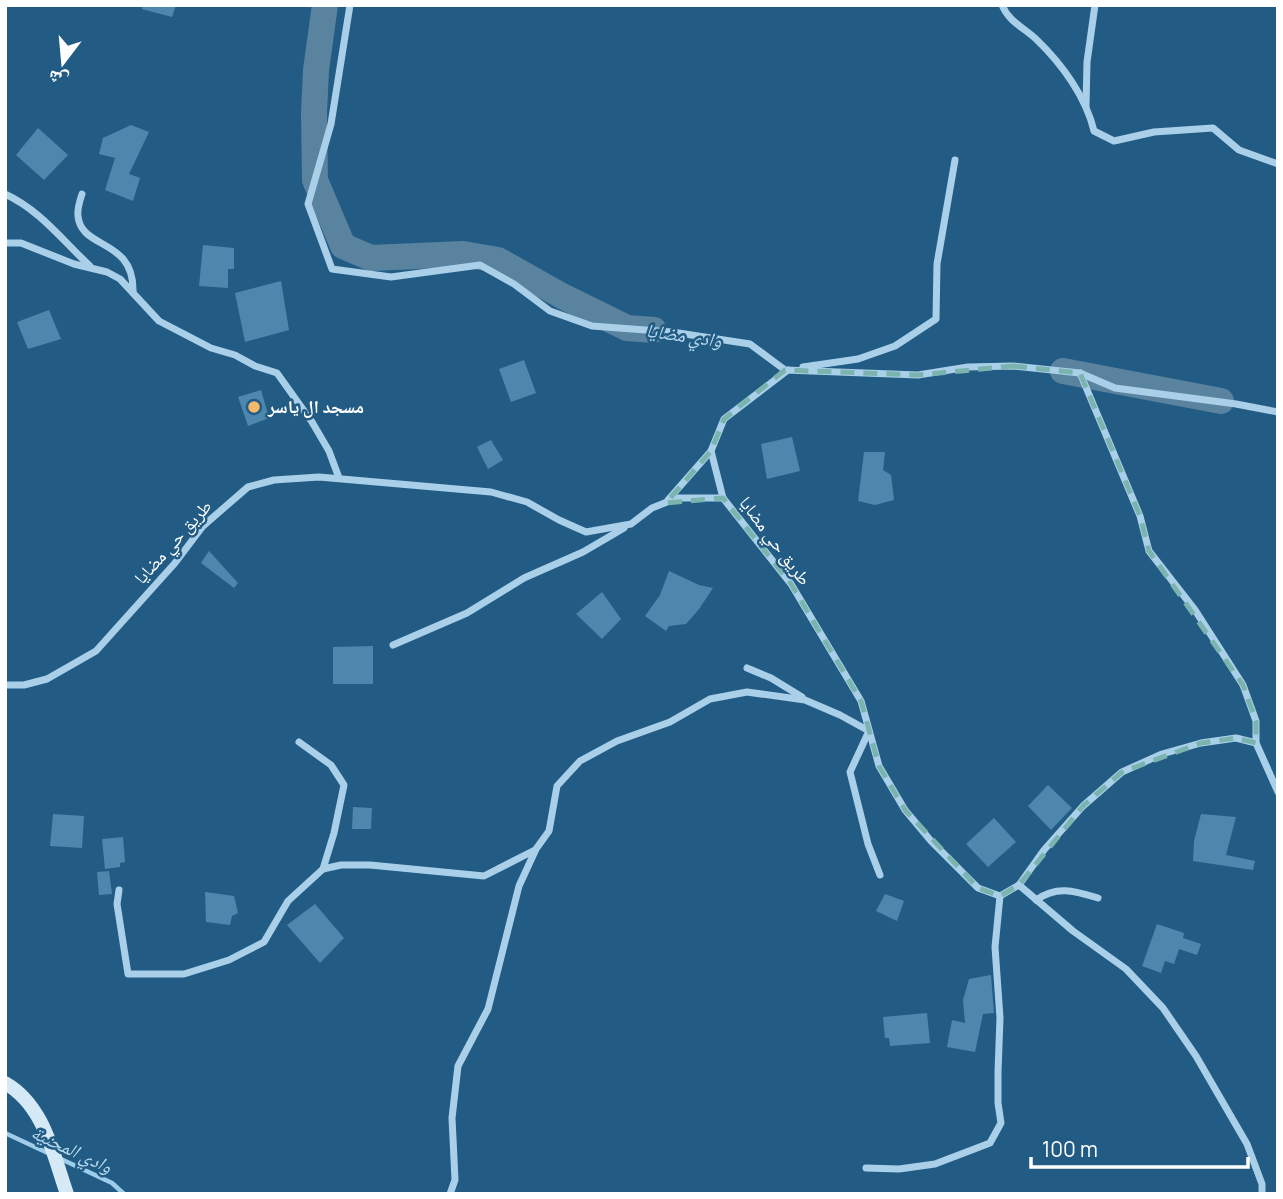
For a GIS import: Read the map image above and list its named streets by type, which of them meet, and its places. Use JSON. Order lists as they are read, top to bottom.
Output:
{
  "streets": {
    "street": ["طريق حي مضايا"]
  },
  "water": ["وادي مضايا", "وادي المحنية"],
  "places": ["مسجد ال ياسر"],
  "scale_bar": "100 m",
  "north": "bottom"
}
